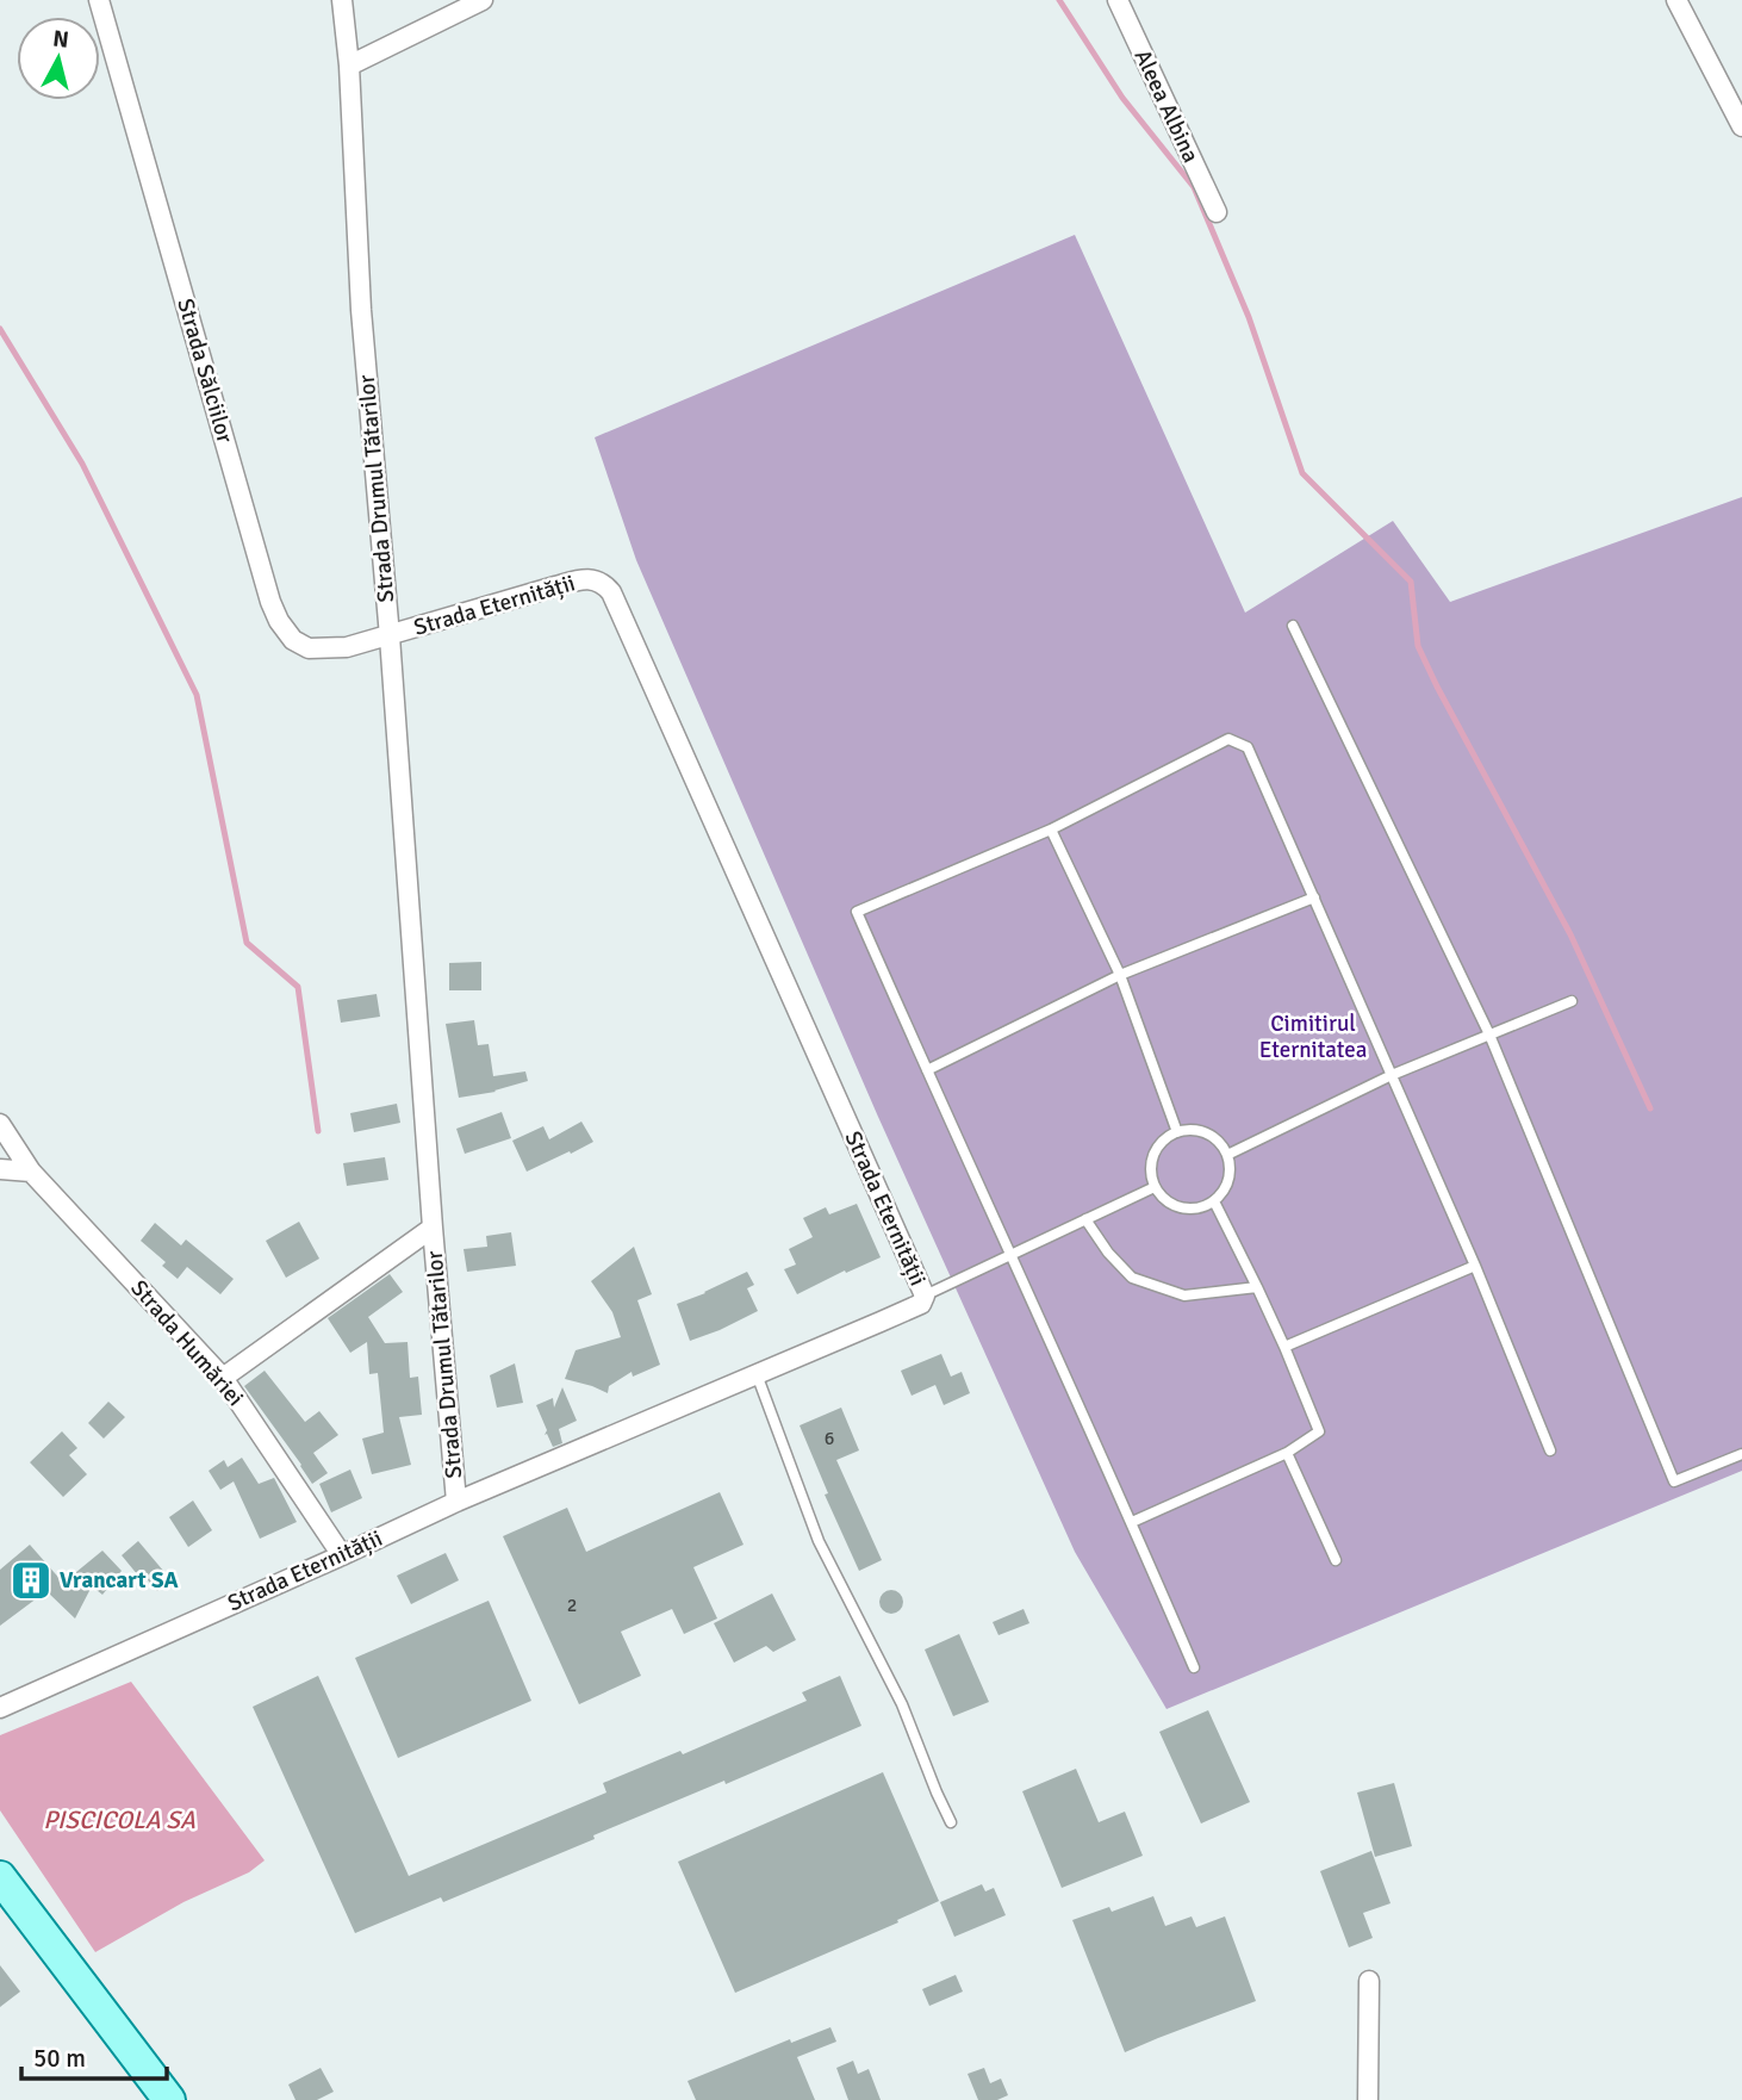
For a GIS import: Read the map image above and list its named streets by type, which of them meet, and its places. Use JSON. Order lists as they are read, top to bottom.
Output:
{
  "streets": {
    "street": [
      "Aleea Albina",
      "Strada Sălciilor",
      "Strada Drumul Tătarilor",
      "Strada Eternității",
      "Strada Humăriei"
    ]
  },
  "crossings": [
    ["Strada Sălciilor", "Strada Drumul Tătarilor"],
    ["Strada Sălciilor", "Strada Eternității"],
    ["Strada Drumul Tătarilor", "Strada Eternității"],
    ["Strada Drumul Tătarilor", "Strada Humăriei"],
    ["Strada Eternității", "Strada Humăriei"]
  ],
  "water": ["PISCICOLA SA"],
  "parks": ["Cimitirul Eternitatea"],
  "places": {
    "building": ["Vrancart SA"]
  },
  "house_numbers": ["6", "2"],
  "scale_bar": "50 m",
  "north": "top"
}
